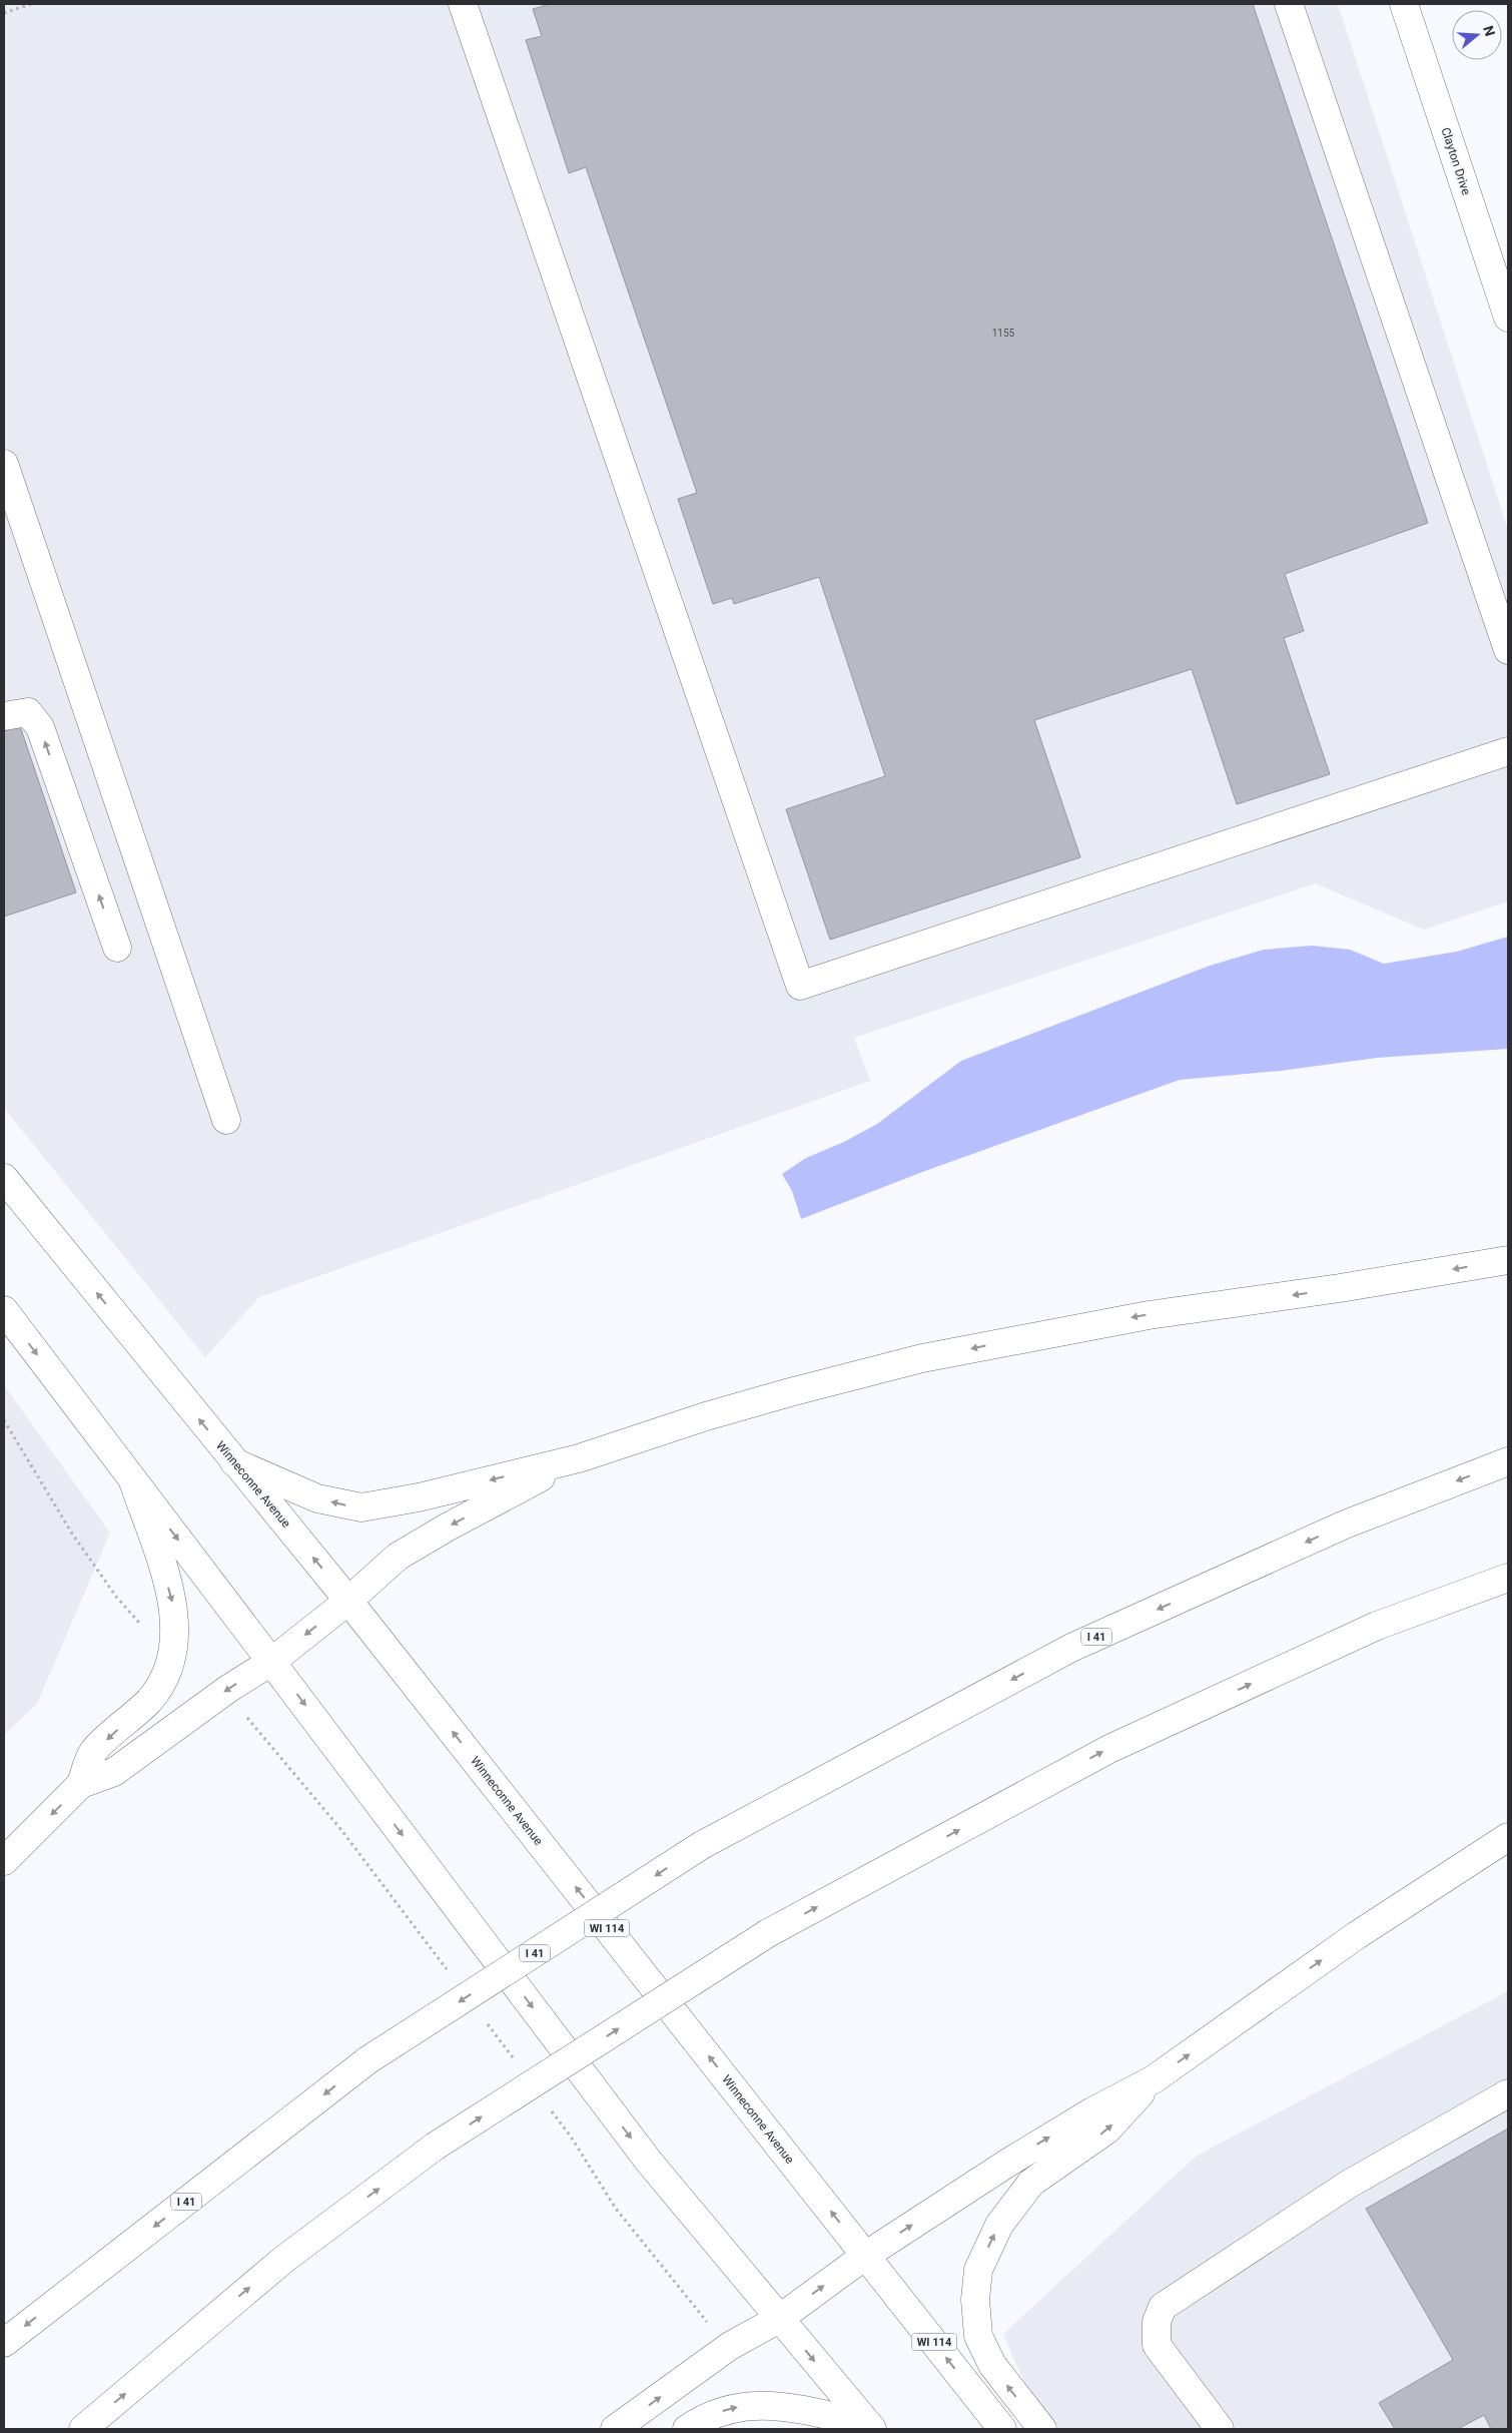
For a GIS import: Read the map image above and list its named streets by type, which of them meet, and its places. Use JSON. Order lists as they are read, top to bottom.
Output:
{
  "streets": {
    "main road": [
      "Clayton Drive",
      "Winneconne Avenue",
      "I 41",
      "WI 114"
    ]
  },
  "house_numbers": ["1155"],
  "north": "right"
}
